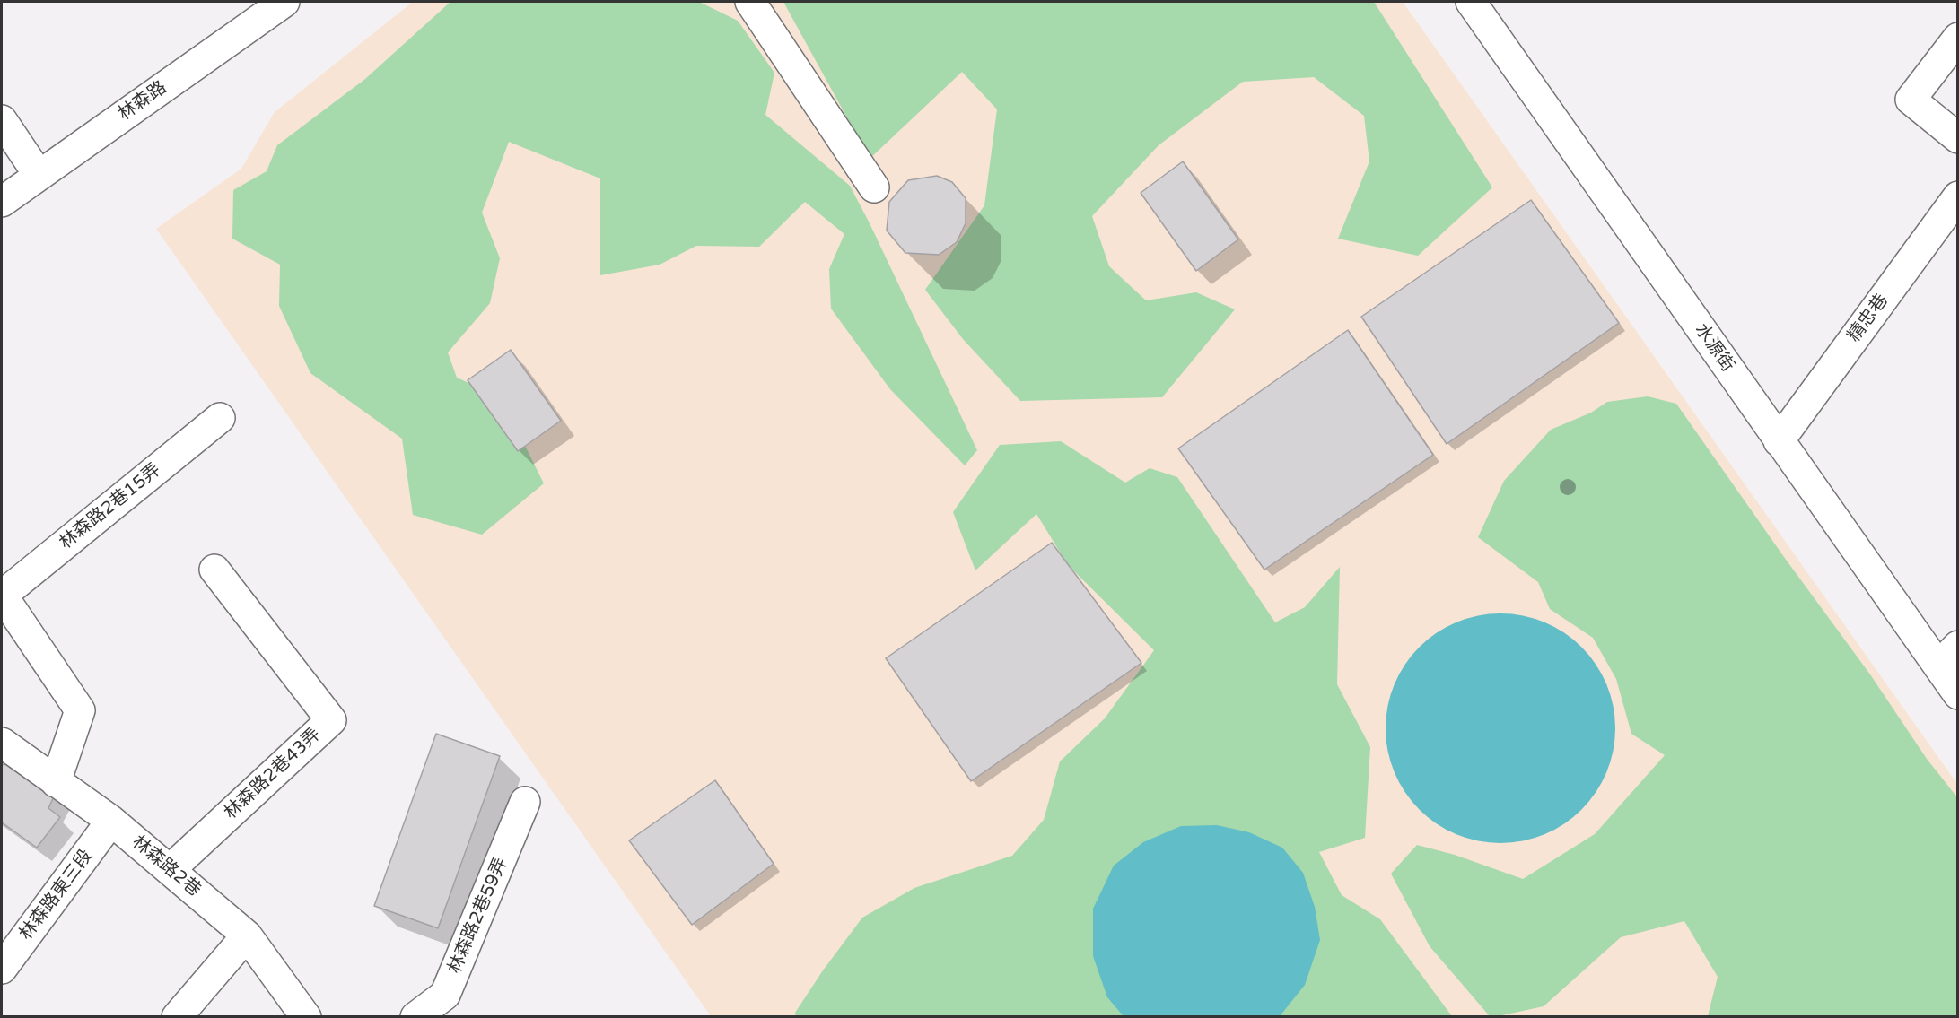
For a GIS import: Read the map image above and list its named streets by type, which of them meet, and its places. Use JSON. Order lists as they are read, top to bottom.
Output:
{
  "streets": {
    "street": [
      "林森路",
      "精忠巷",
      "水源街",
      "林森路2巷15弄",
      "林森路2巷43弄",
      "林森路2巷",
      "林森路東三段",
      "林森路2巷59弄"
    ]
  },
  "crossings": [
    ["精忠巷", "水源街"],
    ["林森路2巷43弄", "林森路2巷"],
    ["林森路2巷", "林森路東三段"]
  ]
}
